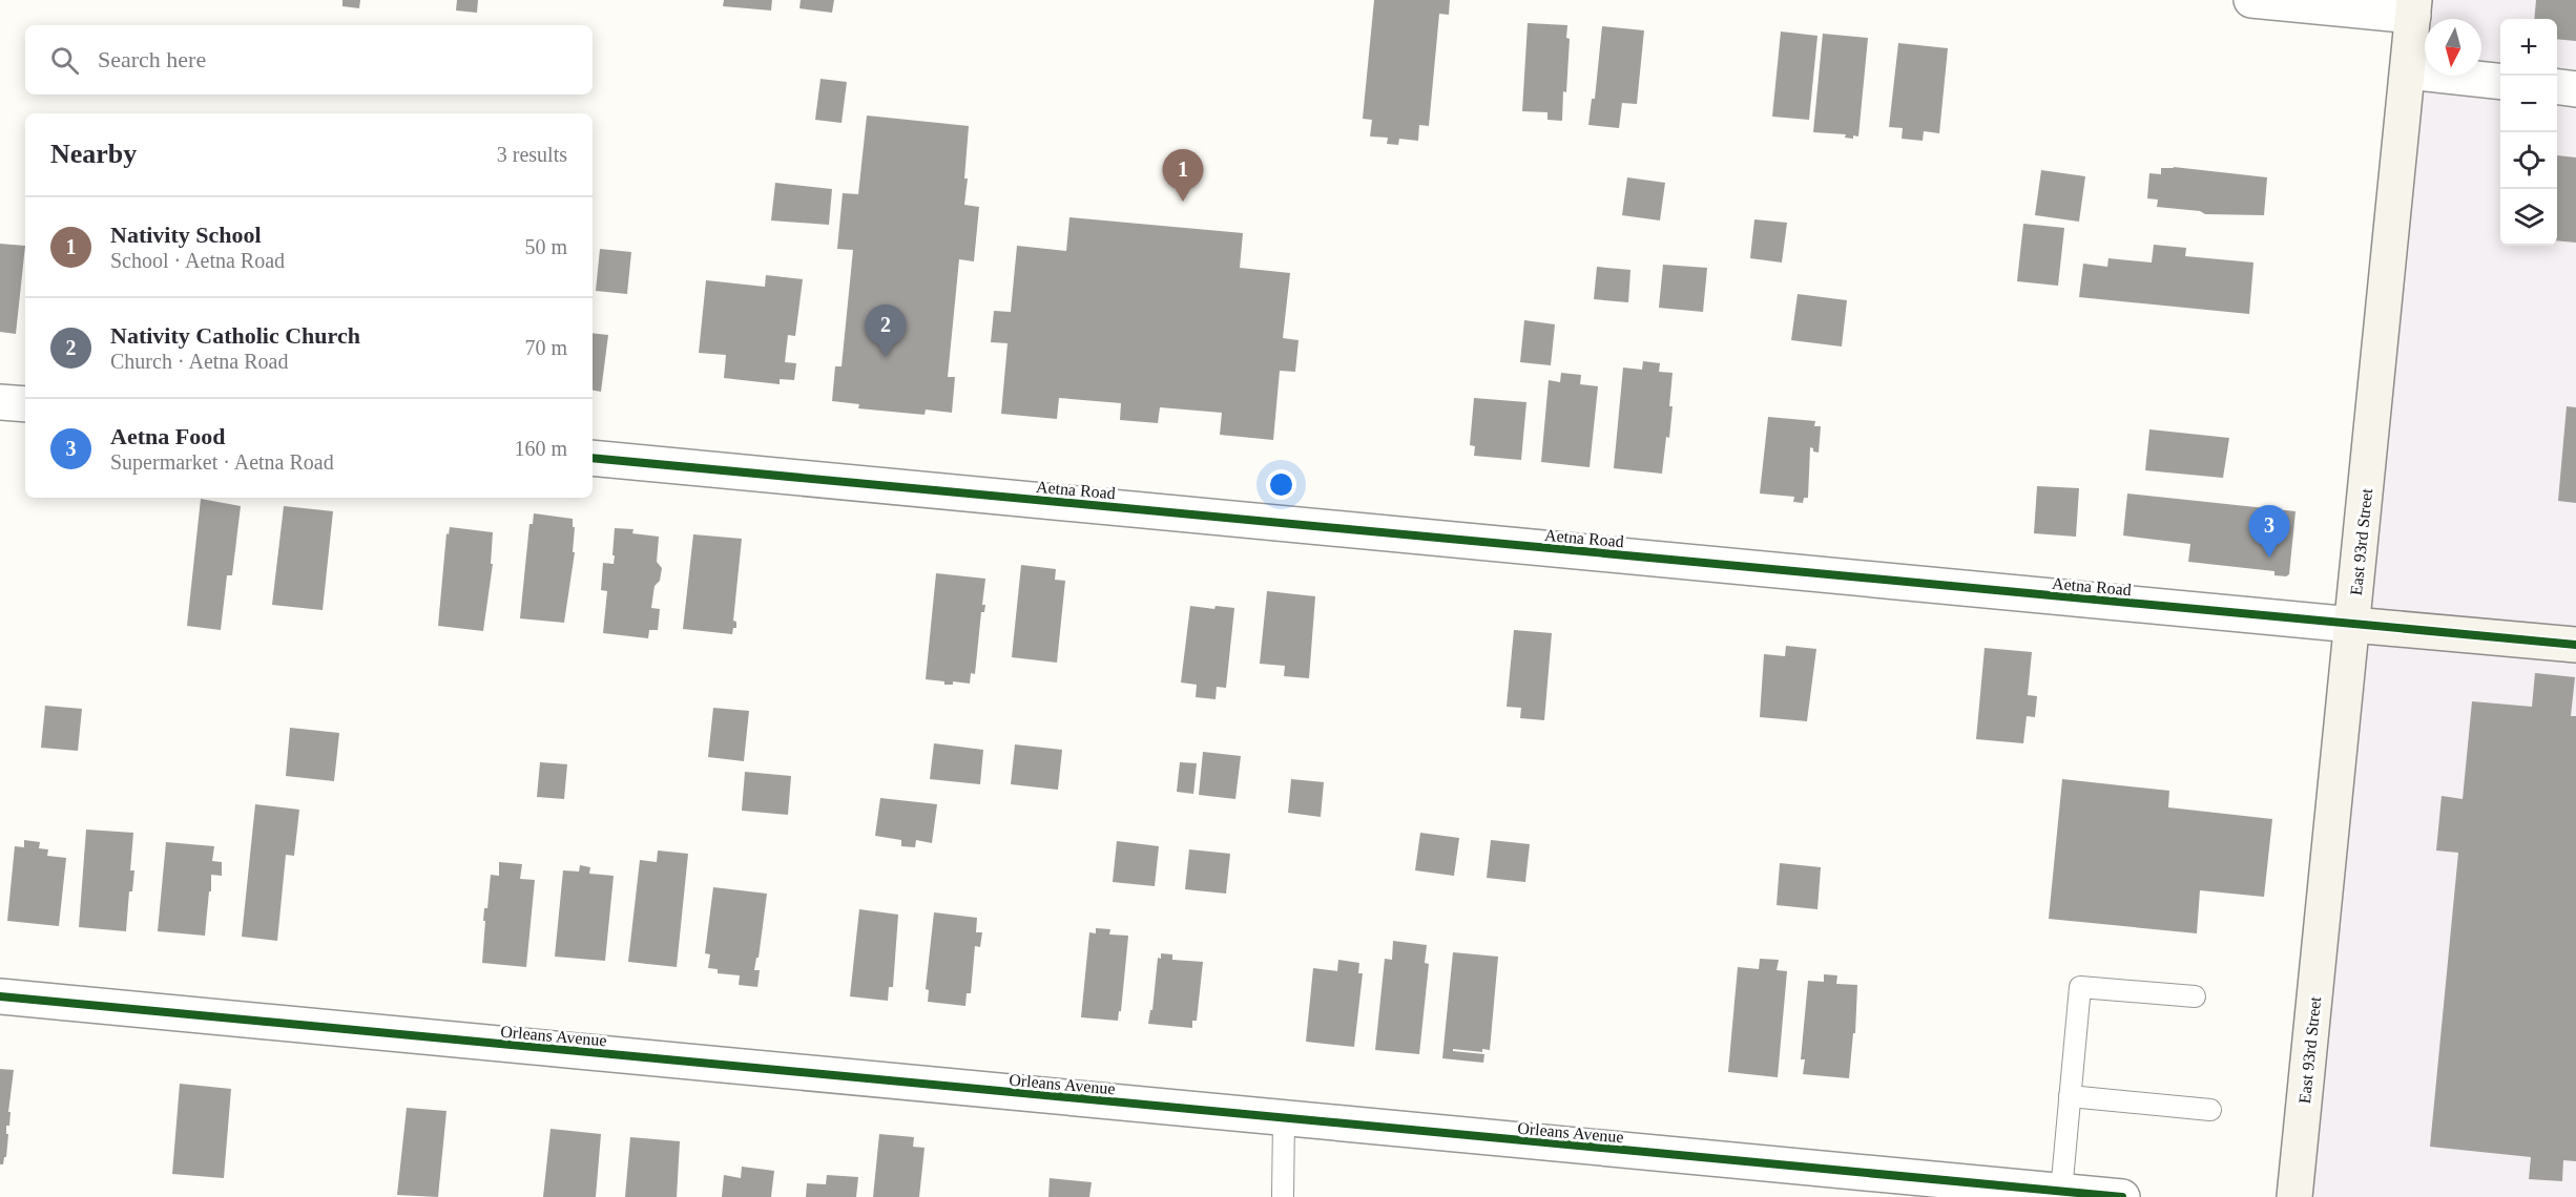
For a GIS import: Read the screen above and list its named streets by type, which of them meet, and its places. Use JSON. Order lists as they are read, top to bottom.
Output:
{
  "streets": {
    "main road": ["Aetna Road", "East 93rd Street"],
    "street": ["Orleans Avenue"]
  },
  "crossings": [
    ["Aetna Road", "East 93rd Street"]
  ],
  "north": "bottom",
  "page": {
    "map_buttons": ["+", "−"],
    "search": "Search here",
    "heading": ["Nearby", "3 results"],
    "pins": ["1", "2", "3"],
    "list": [
      {
        "mark": "1",
        "name": "Nativity School",
        "note": "School · Aetna Road",
        "value": "50 m"
      },
      {
        "mark": "2",
        "name": "Nativity Catholic Church",
        "note": "Church · Aetna Road",
        "value": "70 m"
      },
      {
        "mark": "3",
        "name": "Aetna Food",
        "note": "Supermarket · Aetna Road",
        "value": "160 m"
      }
    ]
  }
}
